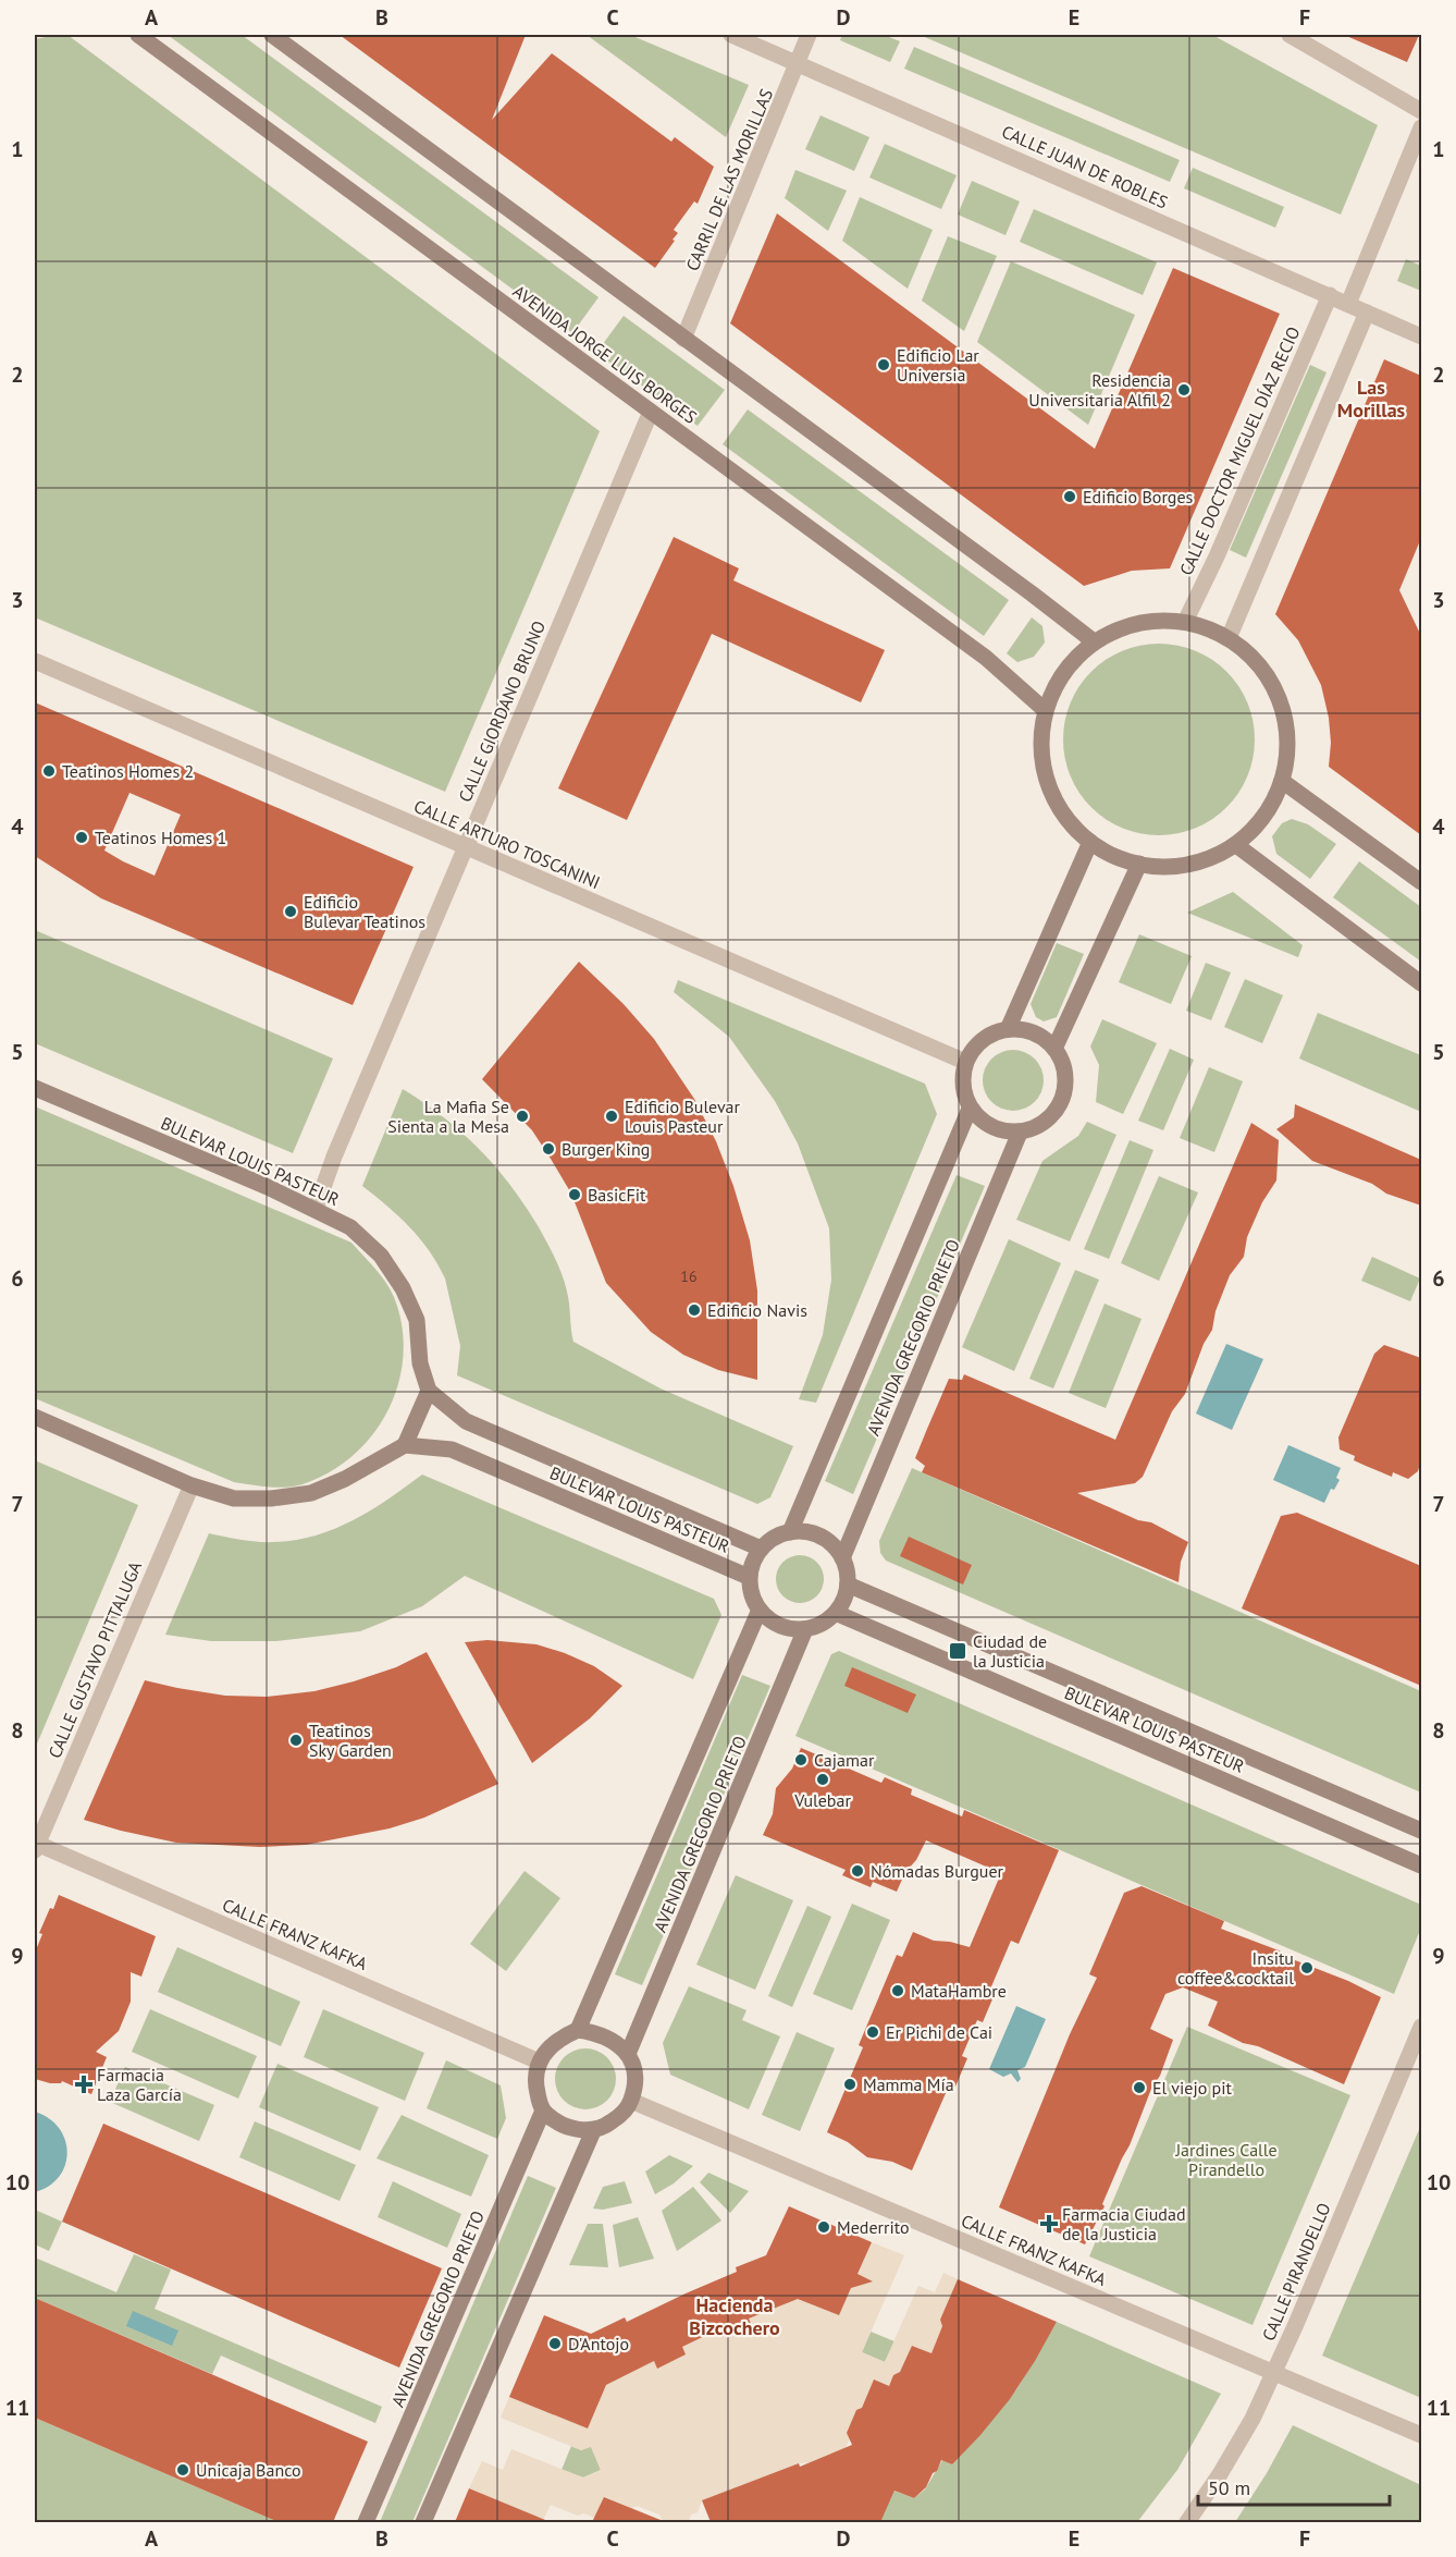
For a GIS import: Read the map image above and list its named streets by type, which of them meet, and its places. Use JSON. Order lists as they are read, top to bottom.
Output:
{
  "streets": {
    "street": [
      "CALLE JUAN DE ROBLES",
      "CARRIL DE LAS MORILLAS",
      "AVENIDA JORGE LUIS BORGES",
      "CALLE DOCTOR MIGUEL DÍAZ RECIO",
      "CALLE GIORDANO BRUNO",
      "CALLE ARTURO TOSCANINI",
      "BULEVAR LOUIS PASTEUR",
      "AVENIDA GREGORIO PRIETO",
      "CALLE GUSTAVO PITTALUGA",
      "CALLE FRANZ KAFKA",
      "CALLE PIRANDELLO"
    ]
  },
  "crossings": [
    ["CALLE JUAN DE ROBLES", "CARRIL DE LAS MORILLAS"],
    ["CALLE JUAN DE ROBLES", "CALLE DOCTOR MIGUEL DÍAZ RECIO"],
    ["AVENIDA JORGE LUIS BORGES", "CALLE GIORDANO BRUNO"],
    ["CALLE GIORDANO BRUNO", "CALLE ARTURO TOSCANINI"],
    ["CALLE GIORDANO BRUNO", "BULEVAR LOUIS PASTEUR"],
    ["CALLE ARTURO TOSCANINI", "AVENIDA GREGORIO PRIETO"],
    ["BULEVAR LOUIS PASTEUR", "AVENIDA GREGORIO PRIETO"],
    ["AVENIDA GREGORIO PRIETO", "CALLE FRANZ KAFKA"],
    ["CALLE GUSTAVO PITTALUGA", "CALLE FRANZ KAFKA"],
    ["CALLE FRANZ KAFKA", "CALLE PIRANDELLO"]
  ],
  "districts": ["Las Morillas", "Hacienda Bizcochero"],
  "parks": ["Jardines Calle Pirandello"],
  "places": {
    "other": [
      "Edificio Lar Universia",
      "Residencia Universitaria Alfil 2",
      "Edificio Borges",
      "Teatinos Homes 2",
      "Teatinos Homes 1",
      "Edificio Bulevar Teatinos",
      "La Mafia Se Sienta a la Mesa",
      "Edificio Bulevar Louis Pasteur",
      "Burger King",
      "BasicFit",
      "Edificio Navis",
      "Teatinos Sky Garden",
      "Cajamar",
      "Vulebar",
      "Nómadas Burguer",
      "Insitu coffee&cocktail",
      "MataHambre",
      "Er Pichi de Cai",
      "Mamma Mía",
      "El viejo pit",
      "Mederrito",
      "D'Antojo",
      "Unicaja Banco"
    ],
    "transit": ["Ciudad de la Justicia"],
    "health": ["Farmacia Laza García", "Farmacia Ciudad de la Justicia"]
  },
  "house_numbers": ["16"],
  "scale_bar": "50 m",
  "grid": {
    "columns": [
      "A",
      "B",
      "C",
      "D",
      "E",
      "F"
    ],
    "rows": [
      "1",
      "2",
      "3",
      "4",
      "5",
      "6",
      "7",
      "8",
      "9",
      "10",
      "11"
    ]
  }
}
